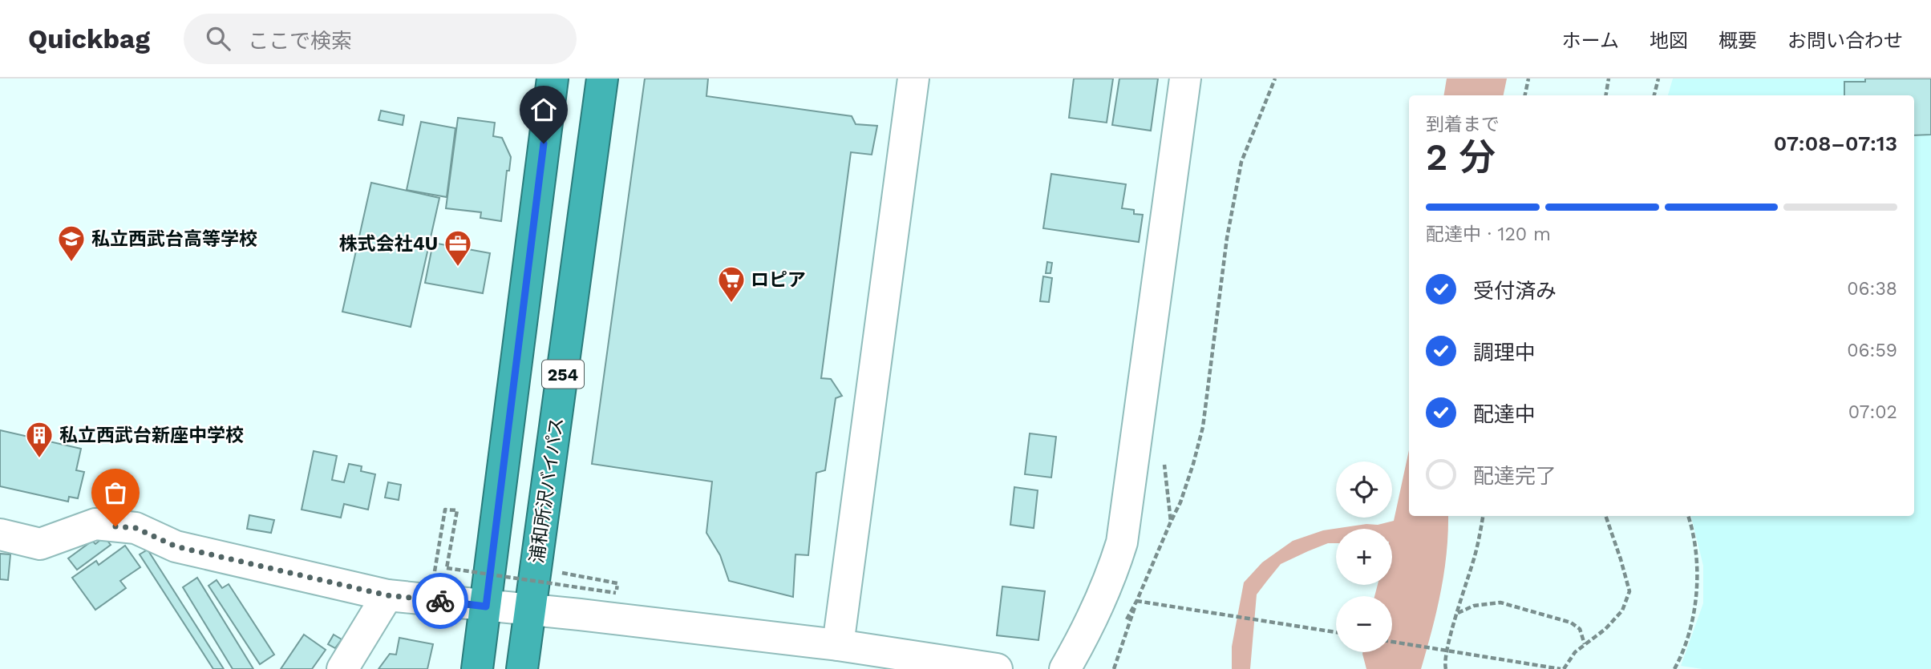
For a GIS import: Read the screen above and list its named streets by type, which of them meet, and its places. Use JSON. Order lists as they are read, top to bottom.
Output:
{
  "streets": {
    "highway": ["254", "浦和所沢バイパス"]
  },
  "places": {
    "school or university": ["私立西武台高等学校"],
    "office": ["株式会社4U"],
    "supermarket": ["ロピア"],
    "building": ["私立西武台新座中学校"]
  },
  "page": {
    "header": "Quickbag",
    "search": "ここで検索",
    "nav": [
      "ホーム",
      "地図",
      "概要",
      "お問い合わせ"
    ],
    "heading": ["2 分", "到着まで", "07:08–07:13"],
    "bar": "配達中 · 120 m",
    "list": [
      ["受付済み", "06:38"],
      ["調理中", "06:59"],
      ["配達中", "07:02"],
      "配達完了"
    ],
    "map_buttons": ["+", "−"]
  }
}
